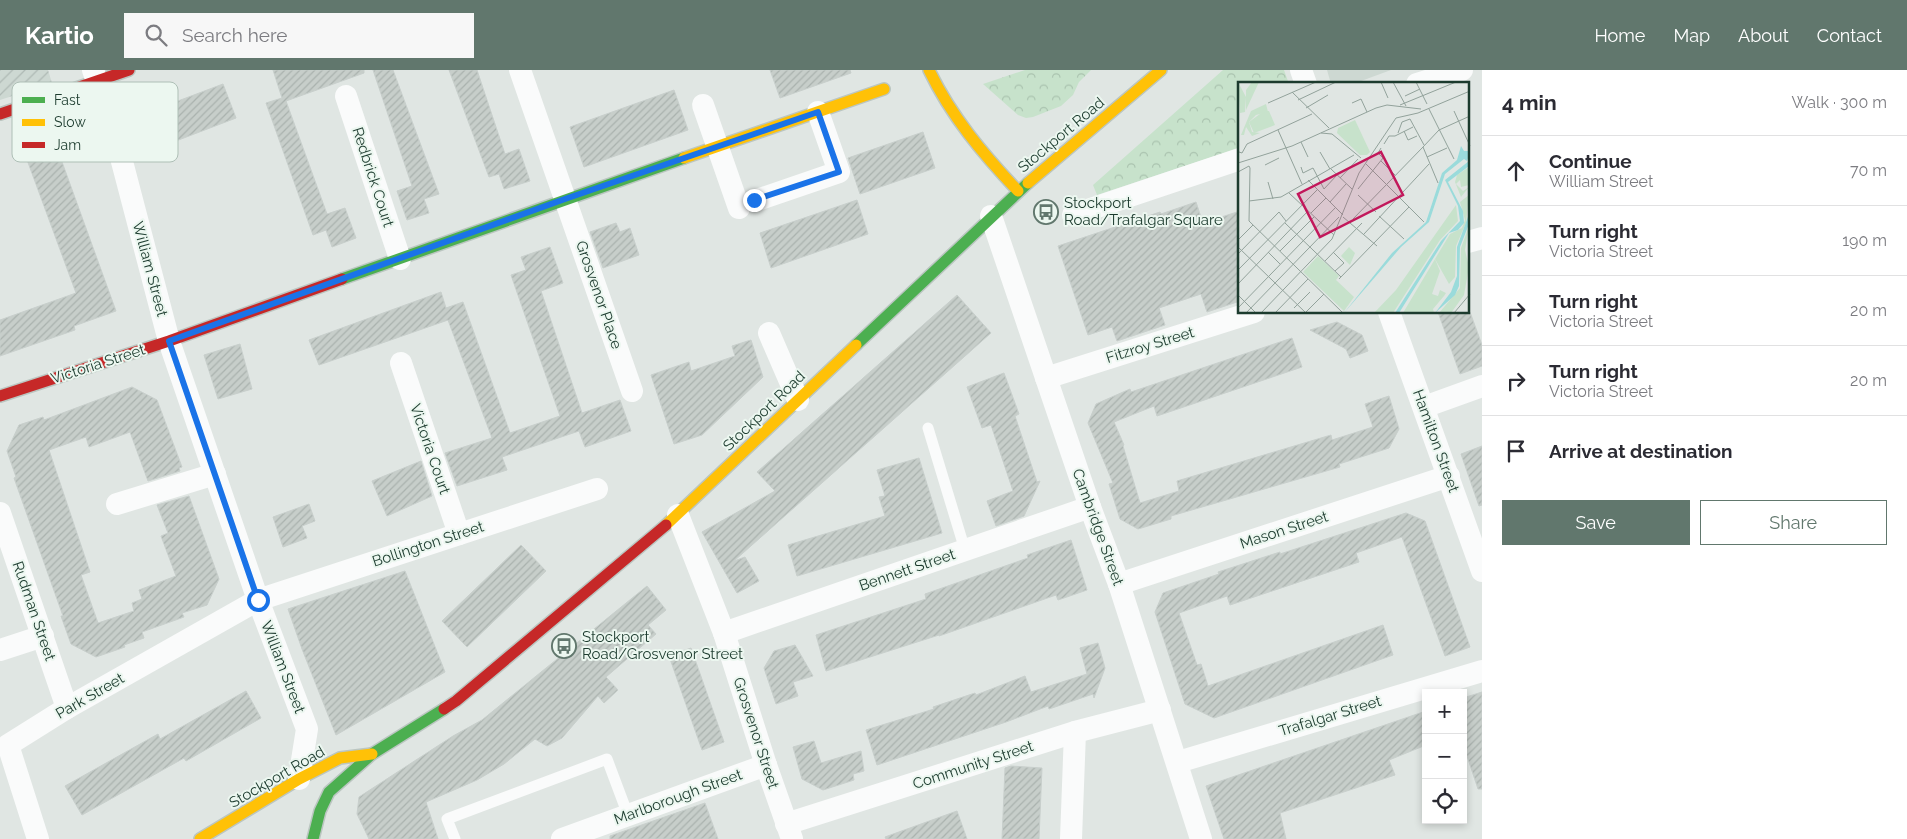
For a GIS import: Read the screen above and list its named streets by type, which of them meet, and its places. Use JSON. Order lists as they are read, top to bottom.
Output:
{
  "streets": {
    "main road": ["Stockport Road", "Victoria Street"],
    "street": [
      "Redbrick Court",
      "William Street",
      "Grosvenor Place",
      "Fitzroy Street",
      "Hamilton Street",
      "Victoria Court",
      "Cambridge Street",
      "Mason Street",
      "Bollington Street",
      "Bennett Street",
      "Rudman Street",
      "Park Street",
      "Trafalgar Street",
      "Grosvenor Street",
      "Community Street",
      "Marlborough Street"
    ]
  },
  "crossings": [
    ["Stockport Road", "William Street"],
    ["Stockport Road", "Cambridge Street"],
    ["Stockport Road", "Grosvenor Street"],
    ["Redbrick Court", "Victoria Street"],
    ["William Street", "Victoria Street"],
    ["William Street", "Bollington Street"],
    ["William Street", "Park Street"],
    ["Grosvenor Place", "Victoria Street"],
    ["Fitzroy Street", "Cambridge Street"],
    ["Hamilton Street", "Mason Street"],
    ["Victoria Court", "Bollington Street"],
    ["Cambridge Street", "Mason Street"],
    ["Cambridge Street", "Bennett Street"],
    ["Cambridge Street", "Trafalgar Street"],
    ["Cambridge Street", "Community Street"],
    ["Bollington Street", "Park Street"],
    ["Bennett Street", "Grosvenor Street"],
    ["Rudman Street", "Park Street"],
    ["Grosvenor Street", "Community Street"],
    ["Grosvenor Street", "Marlborough Street"]
  ],
  "places": {
    "bus stop": ["Stockport Road/Trafalgar Square", "Stockport Road/Grosvenor Street"]
  },
  "legend": ["Fast", "Slow", "Jam"],
  "page": {
    "header": "Kartio",
    "search": "Search here",
    "nav": [
      "Home",
      "Map",
      "About",
      "Contact"
    ],
    "heading": ["4 min", "Walk · 300 m"],
    "list": [
      ["Continue", "William Street", "70 m"],
      ["Turn right", "Victoria Street", "190 m"],
      ["Turn right", "Victoria Street", "20 m"],
      ["Turn right", "Victoria Street", "20 m"],
      "Arrive at destination"
    ],
    "buttons": ["Save", "Share"],
    "map_buttons": ["+", "−"]
  }
}
